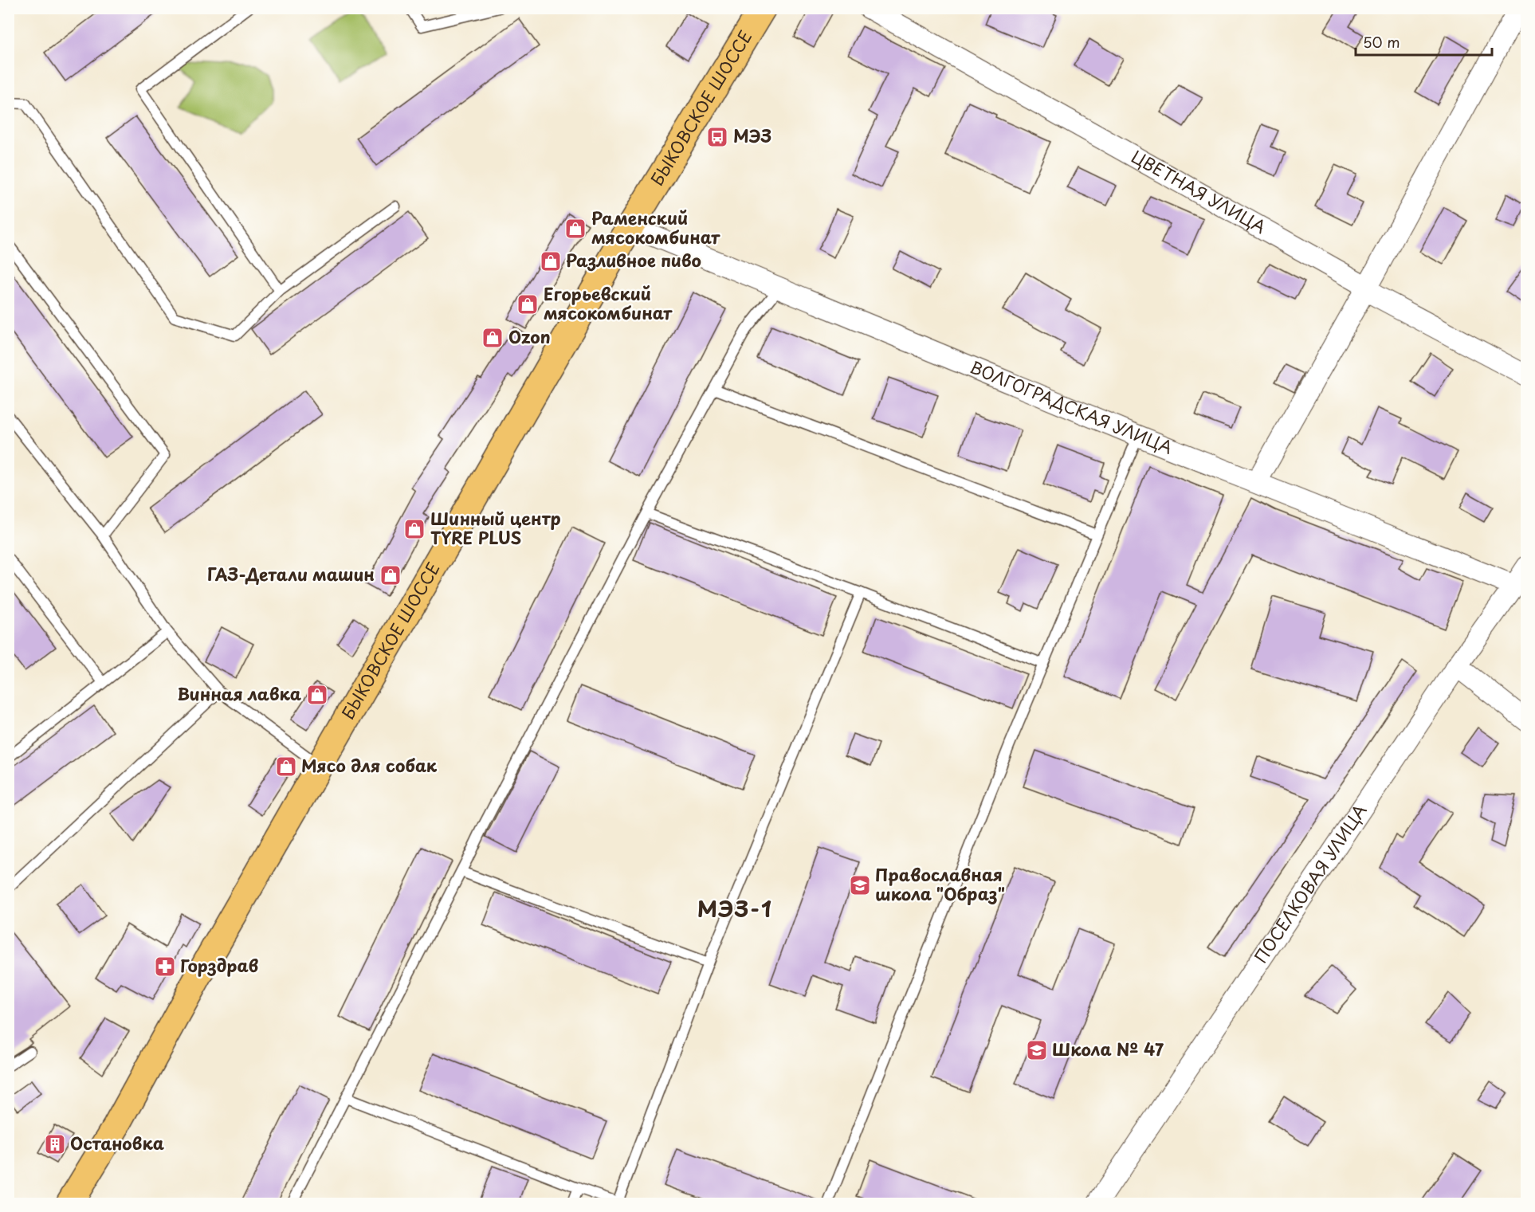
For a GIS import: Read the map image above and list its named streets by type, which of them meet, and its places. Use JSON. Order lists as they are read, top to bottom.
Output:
{
  "streets": {
    "main road": ["БЫКОВСКОЕ ШОССЕ"],
    "street": ["ЦВЕТНАЯ УЛИЦА", "ВОЛГОГРАДСКАЯ УЛИЦА", "ПОСЕЛКОВАЯ УЛИЦА"]
  },
  "crossings": [
    ["БЫКОВСКОЕ ШОССЕ", "ВОЛГОГРАДСКАЯ УЛИЦА"],
    ["ВОЛГОГРАДСКАЯ УЛИЦА", "ПОСЕЛКОВАЯ УЛИЦА"]
  ],
  "districts": ["МЭЗ-1"],
  "places": {
    "bus stop": ["МЭЗ"],
    "shop": [
      "Раменский мясокомбинат",
      "Разливное пиво",
      "Егорьевский мясокомбинат",
      "Ozon",
      "Шинный центр TYRE PLUS",
      "ГАЗ-Детали машин",
      "Винная лавка",
      "Мясо для собак"
    ],
    "school or university": ["Православная школа \"Образ\"", "Школа № 47"],
    "pharmacy": ["Горздрав"],
    "building": ["Остановка"]
  },
  "scale_bar": "50 m"
}
